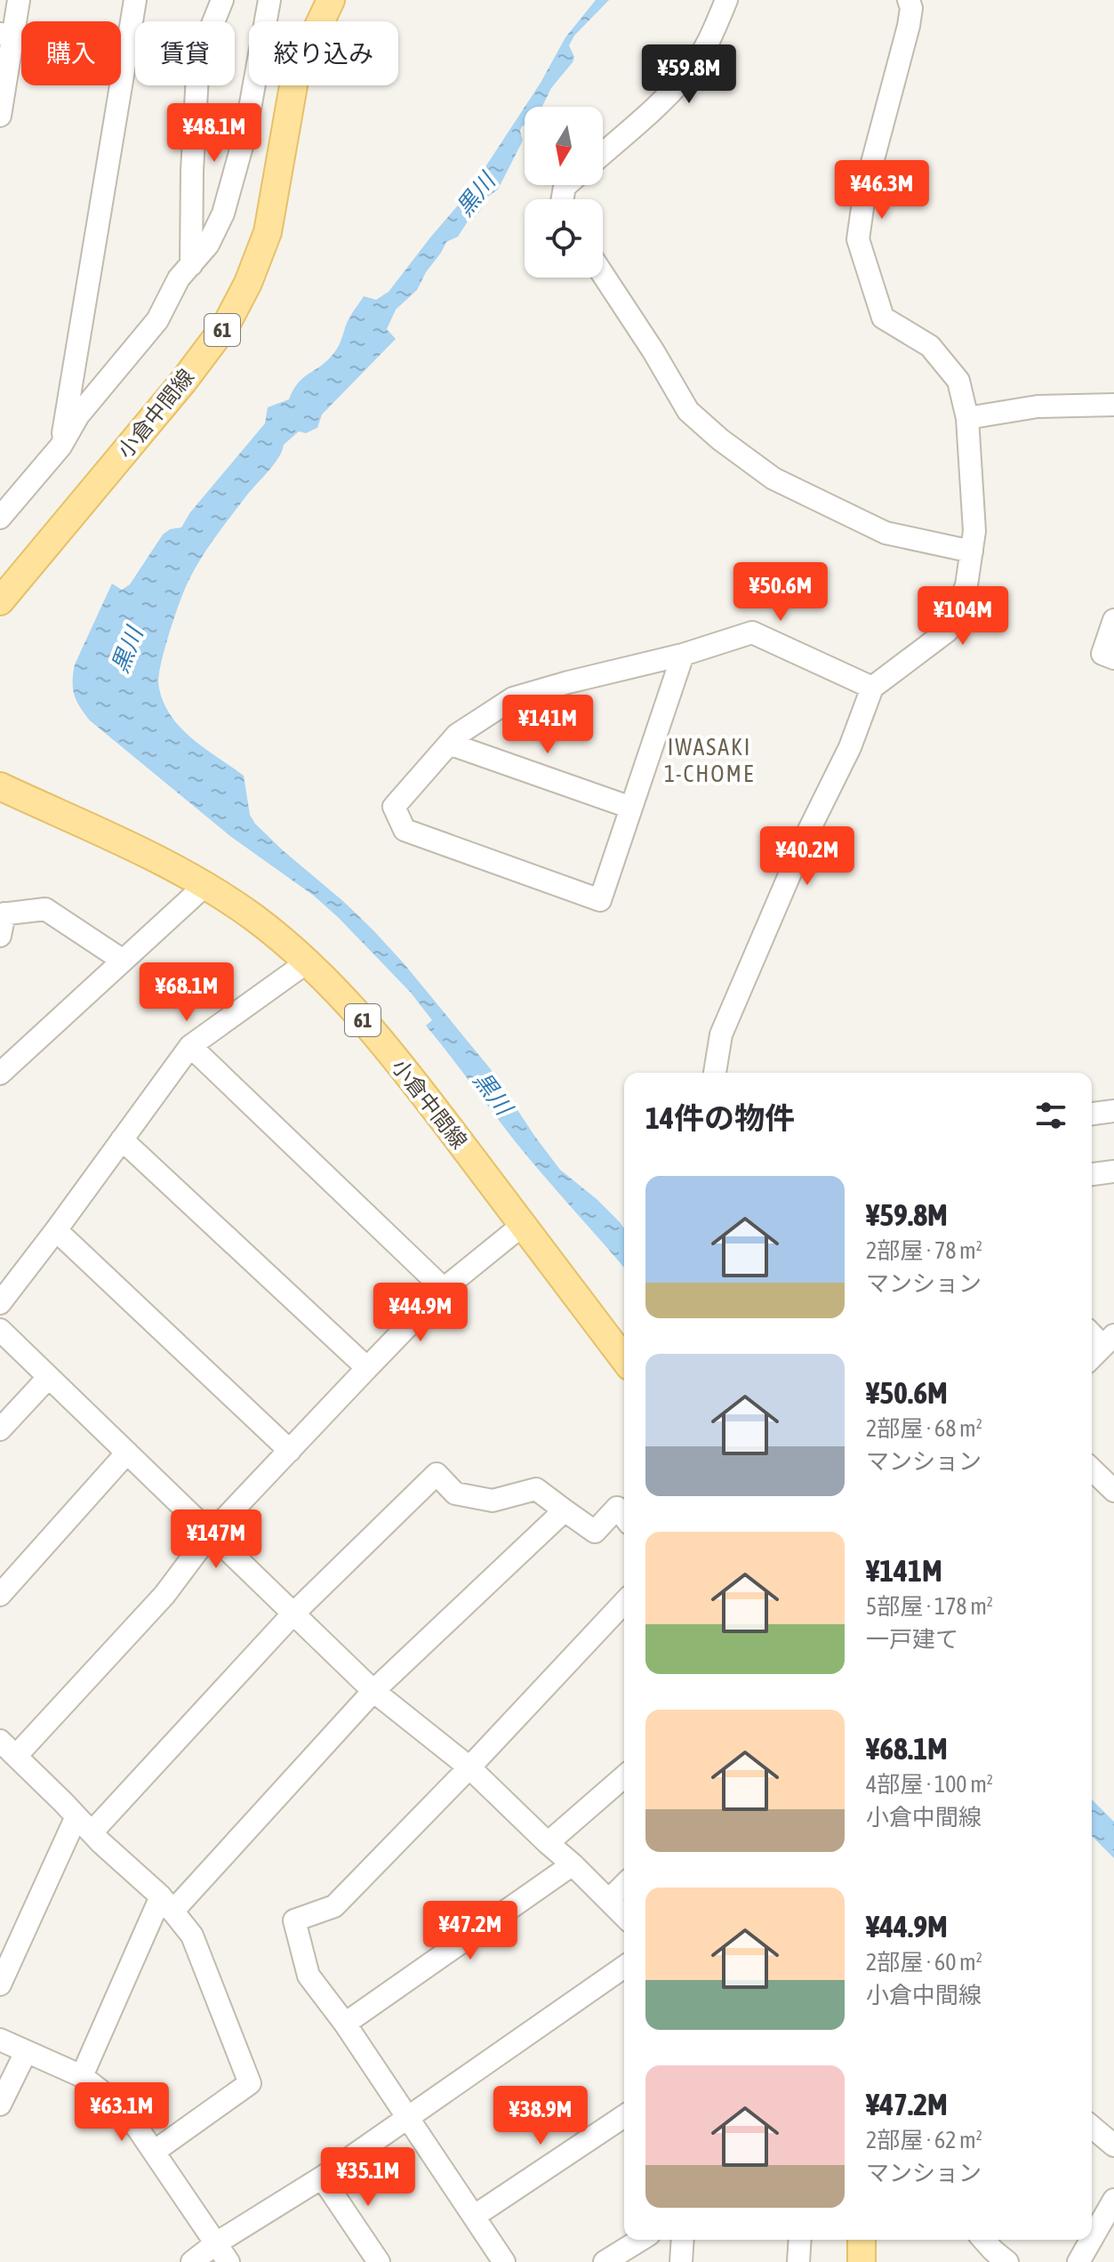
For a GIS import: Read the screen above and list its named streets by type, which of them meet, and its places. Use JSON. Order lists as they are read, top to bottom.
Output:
{
  "streets": {
    "main road": ["61", "小倉中間線"]
  },
  "districts": ["IWASAKI 1-CHOME"],
  "water": ["黒川"],
  "north": "bottom",
  "page": {
    "chip": ["購入", "賃貸", "絞り込み"],
    "price": [
      "¥59.8M",
      "¥48.1M",
      "¥46.3M",
      "¥50.6M",
      "¥104M",
      "¥141M",
      "¥40.2M",
      "¥68.1M",
      "¥44.9M",
      "¥147M",
      "¥47.2M",
      "¥63.1M",
      "¥38.9M",
      "¥35.1M"
    ],
    "heading": "14件の物件",
    "list": [
      {
        "name": "¥59.8M",
        "note": "2部屋 · 78 m² · マンション"
      },
      {
        "name": "¥50.6M",
        "note": "2部屋 · 68 m² · マンション"
      },
      {
        "name": "¥141M",
        "note": "5部屋 · 178 m² · 一戸建て"
      },
      {
        "name": "¥68.1M",
        "note": "4部屋 · 100 m² · 小倉中間線"
      },
      {
        "name": "¥44.9M",
        "note": "2部屋 · 60 m² · 小倉中間線"
      },
      {
        "name": "¥47.2M",
        "note": "2部屋 · 62 m² · マンション"
      }
    ]
  }
}
